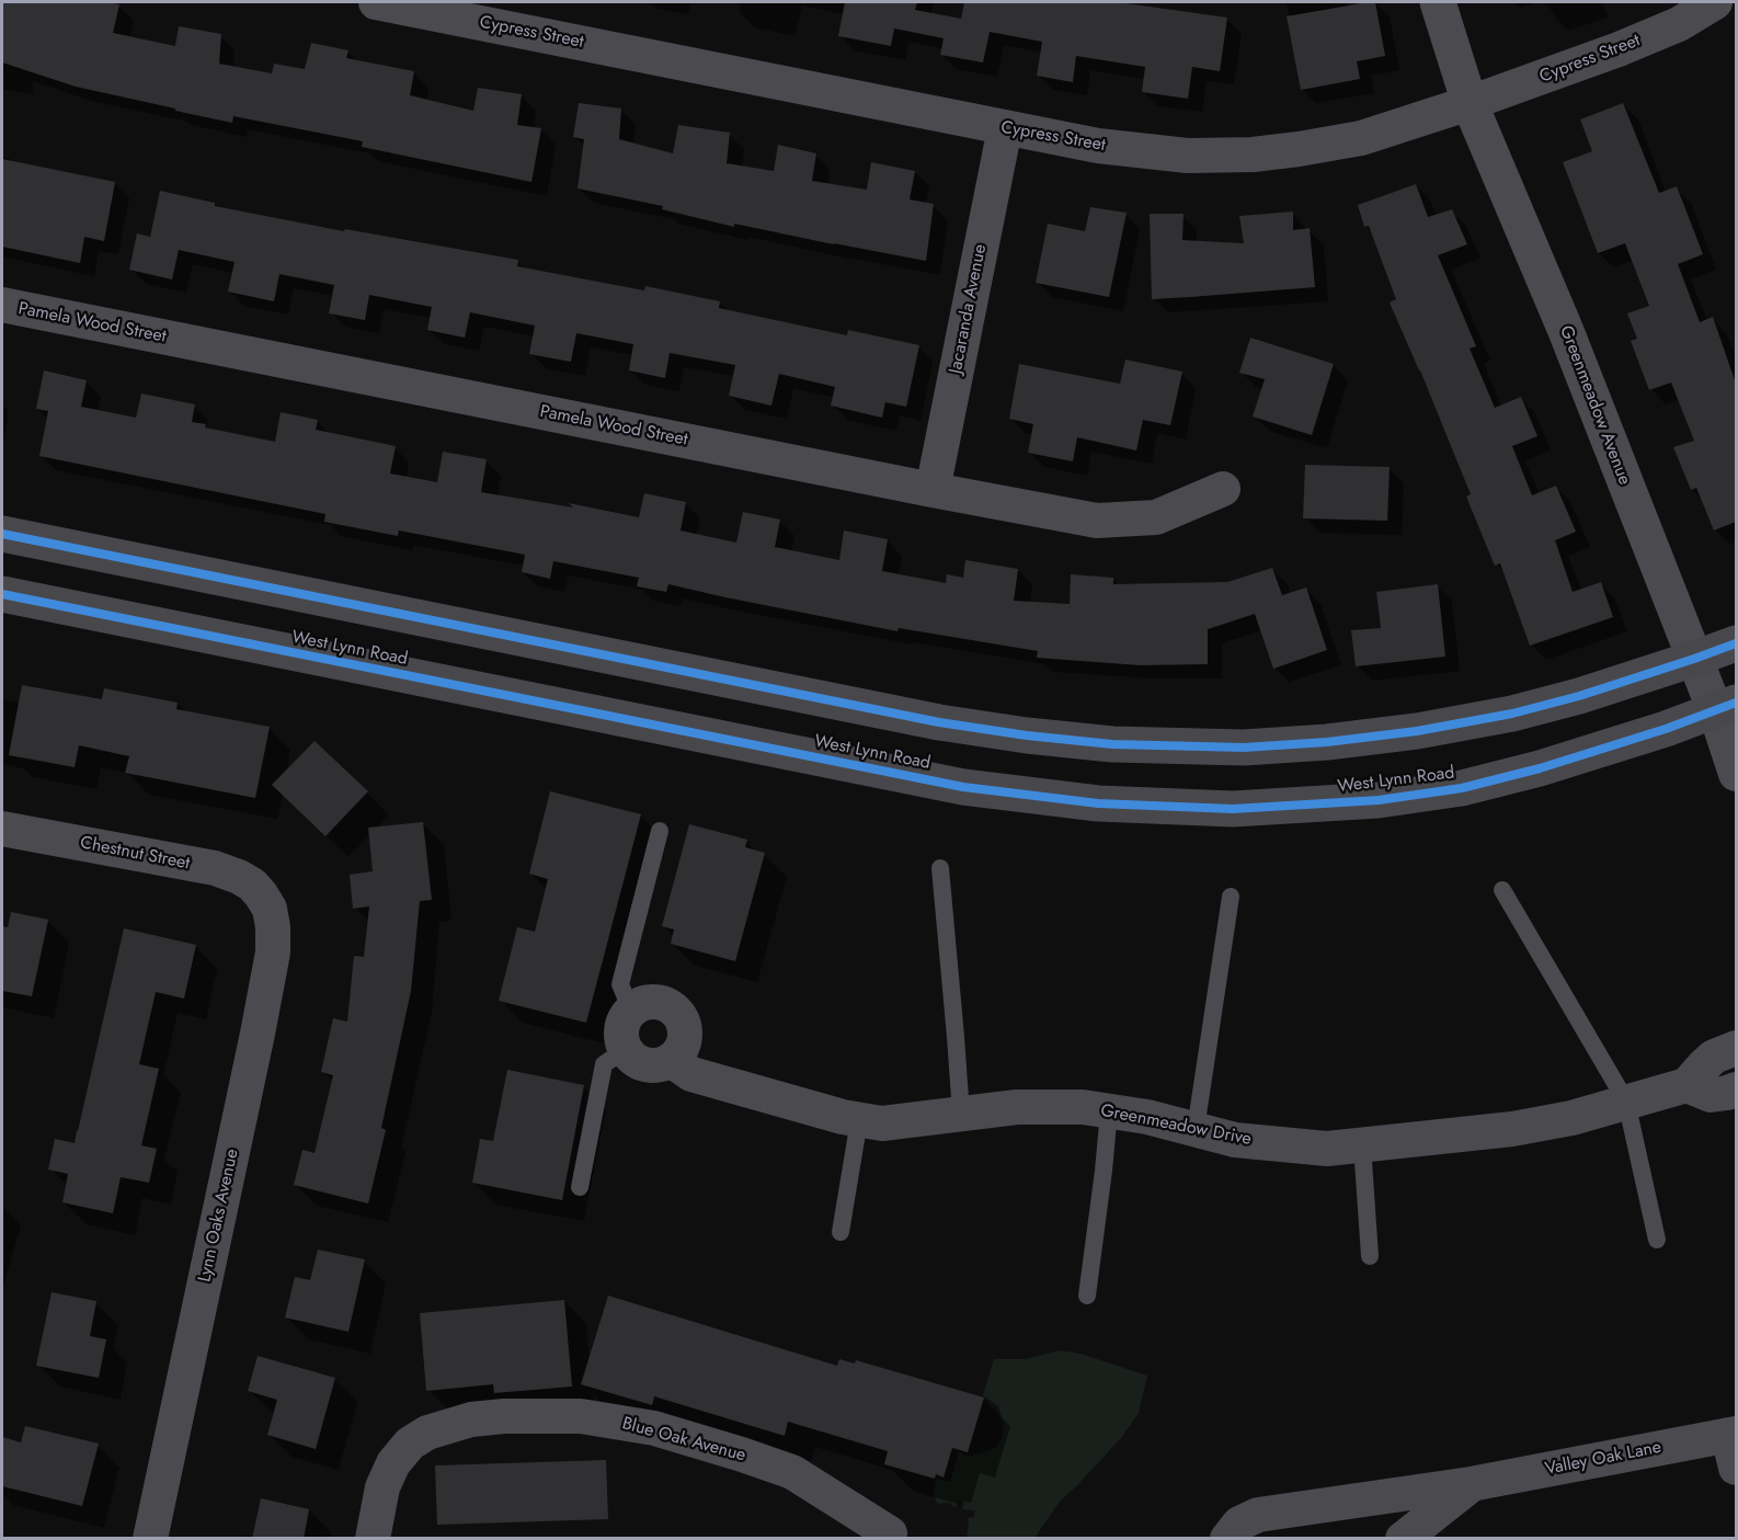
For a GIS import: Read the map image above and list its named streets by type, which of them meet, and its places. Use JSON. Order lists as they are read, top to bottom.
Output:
{
  "streets": {
    "main road": ["West Lynn Road"],
    "street": [
      "Cypress Street",
      "Jacaranda Avenue",
      "Pamela Wood Street",
      "Greenmeadow Avenue",
      "Chestnut Street",
      "Greenmeadow Drive",
      "Lynn Oaks Avenue",
      "Blue Oak Avenue",
      "Valley Oak Lane"
    ]
  },
  "crossings": [
    ["Cypress Street", "Jacaranda Avenue"],
    ["Cypress Street", "Greenmeadow Avenue"],
    ["Jacaranda Avenue", "Pamela Wood Street"],
    ["Greenmeadow Avenue", "West Lynn Road"],
    ["Chestnut Street", "Lynn Oaks Avenue"]
  ]
}
